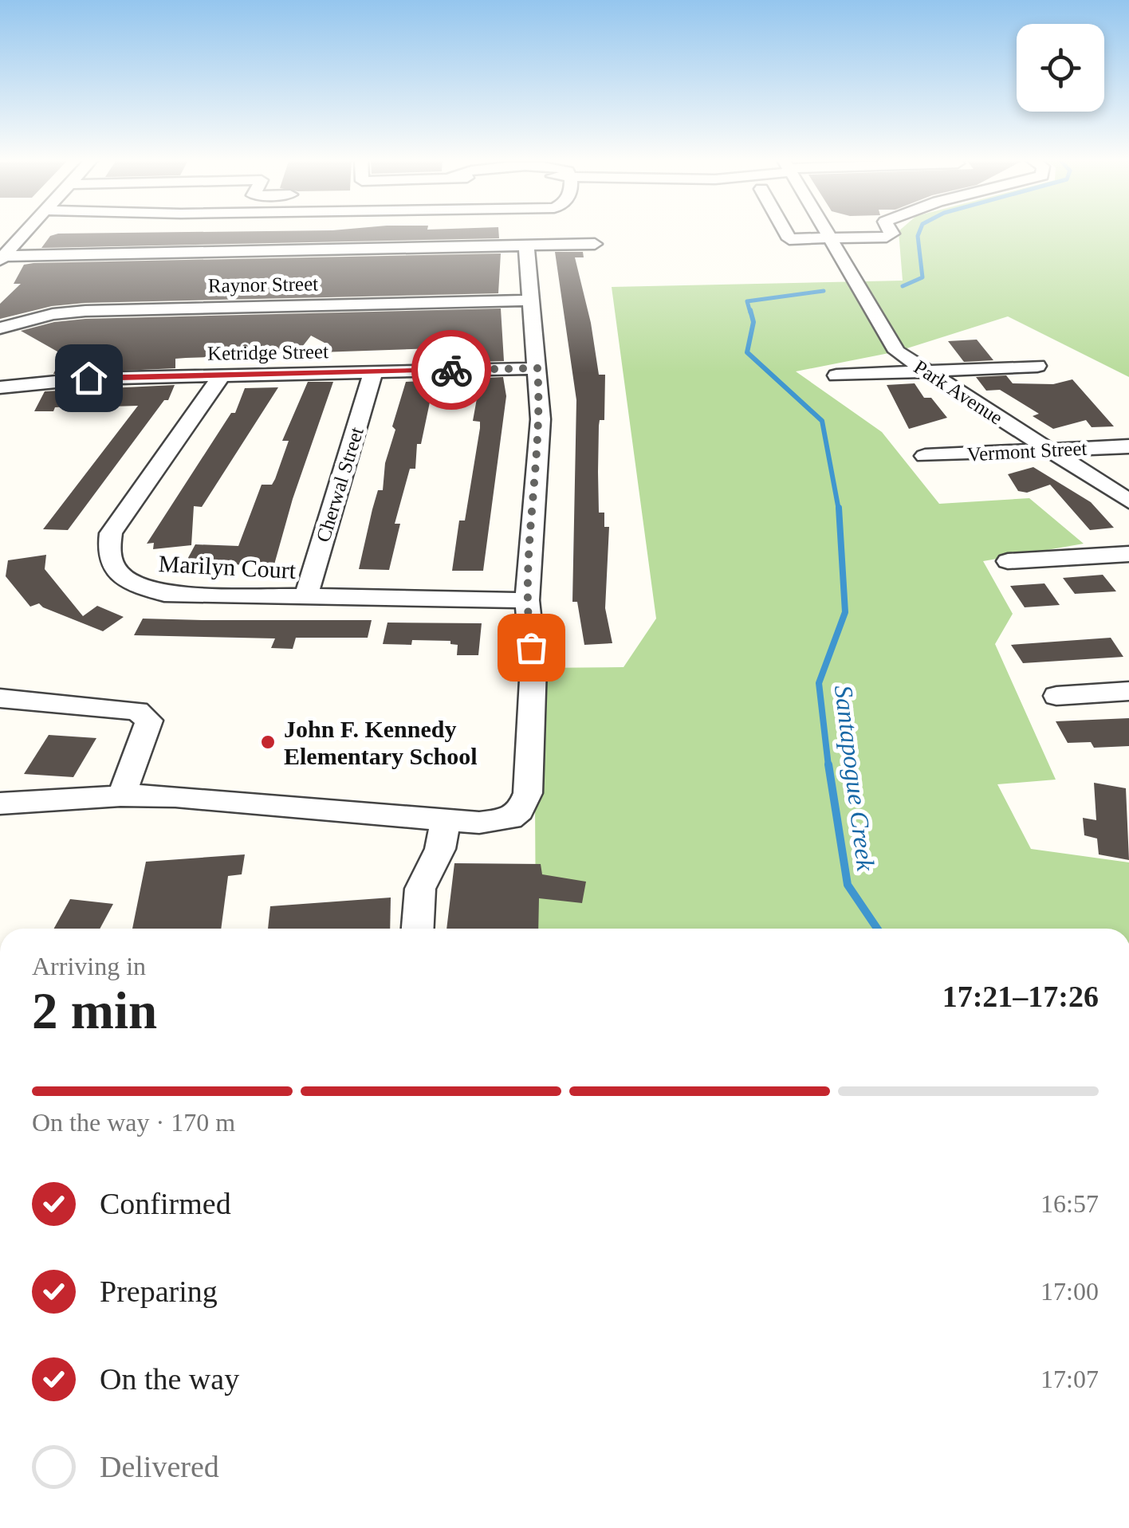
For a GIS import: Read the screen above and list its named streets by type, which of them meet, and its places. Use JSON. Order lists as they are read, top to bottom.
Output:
{
  "streets": {
    "street": [
      "Raynor Street",
      "Ketridge Street",
      "Park Avenue",
      "Vermont Street",
      "Cherwal Street",
      "Marilyn Court"
    ]
  },
  "crossings": [
    ["Ketridge Street", "Cherwal Street"],
    ["Ketridge Street", "Marilyn Court"],
    ["Park Avenue", "Vermont Street"],
    ["Cherwal Street", "Marilyn Court"]
  ],
  "water": ["Santapogue Creek"],
  "places": ["John F. Kennedy Elementary School"],
  "page": {
    "heading": ["2 min", "Arriving in", "17:21–17:26"],
    "bar": "On the way · 170 m",
    "list": [
      ["Confirmed", "16:57"],
      ["Preparing", "17:00"],
      ["On the way", "17:07"],
      "Delivered"
    ]
  }
}
